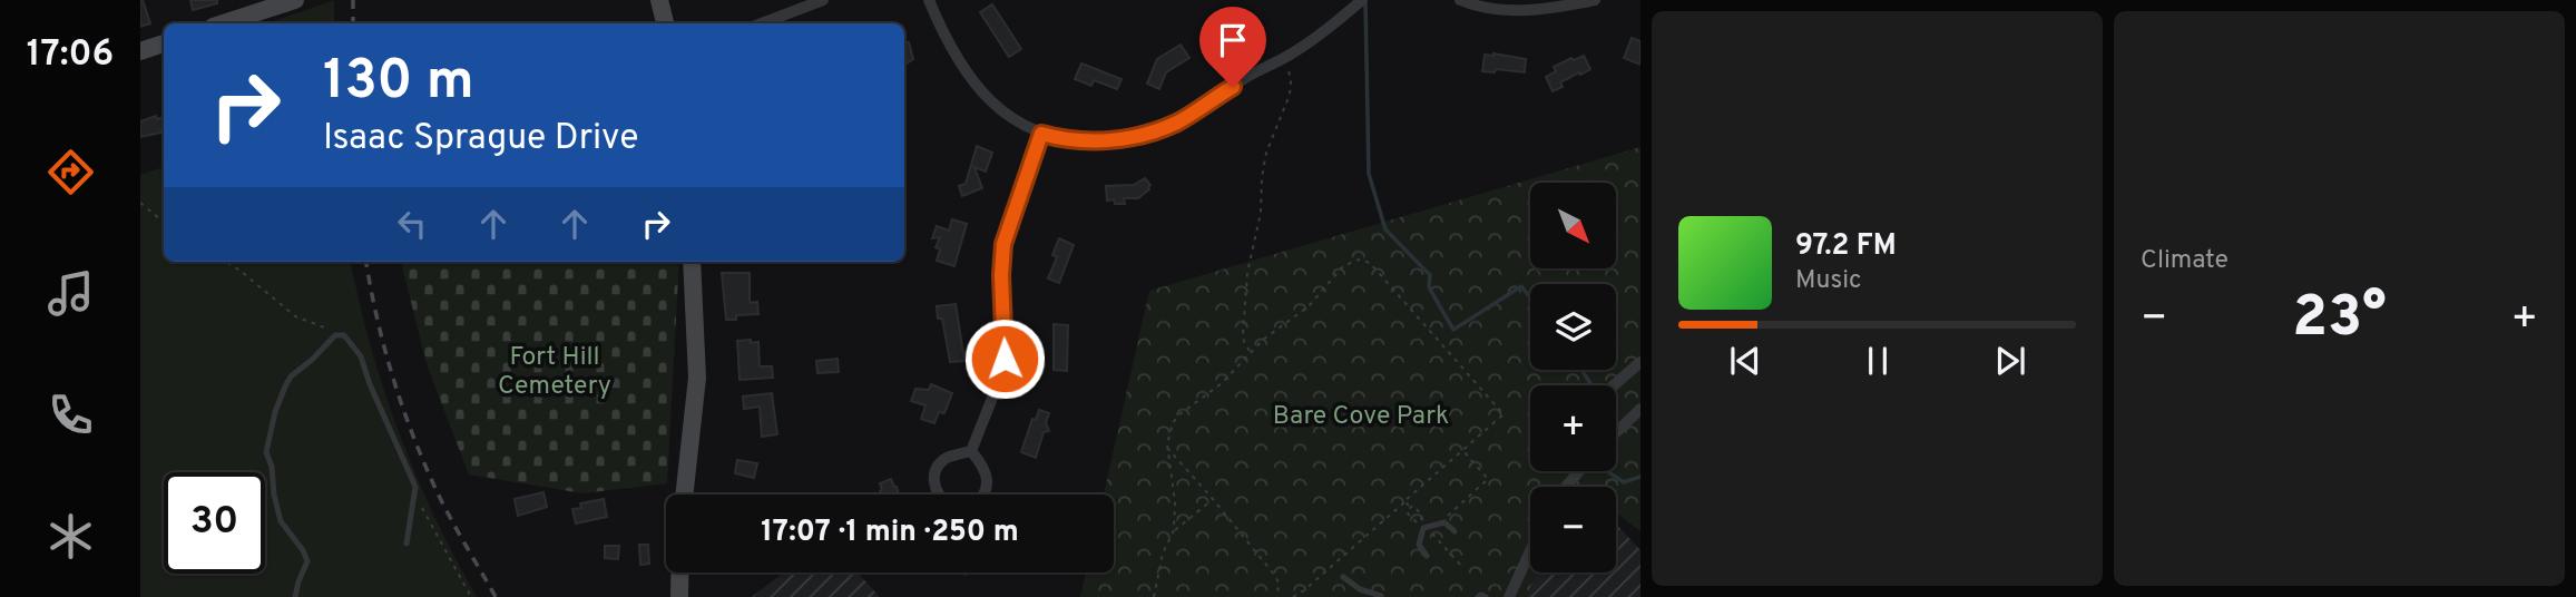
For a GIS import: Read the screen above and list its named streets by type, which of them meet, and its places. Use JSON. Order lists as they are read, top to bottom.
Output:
{
  "parks": ["Fort Hill Cemetery", "Bare Cove Park"],
  "north": "bottom right",
  "page": {
    "tabs": "17:06",
    "tile": "Climate",
    "turn": ["130 m", "Isaac Sprague Drive"],
    "map_buttons": ["+", "−"],
    "song": ["97.2 FM", "Music"],
    "heat": ["−", "23°", "+"],
    "limit": "30",
    "trip": "17:07 · 1 min · 250 m"
  }
}
